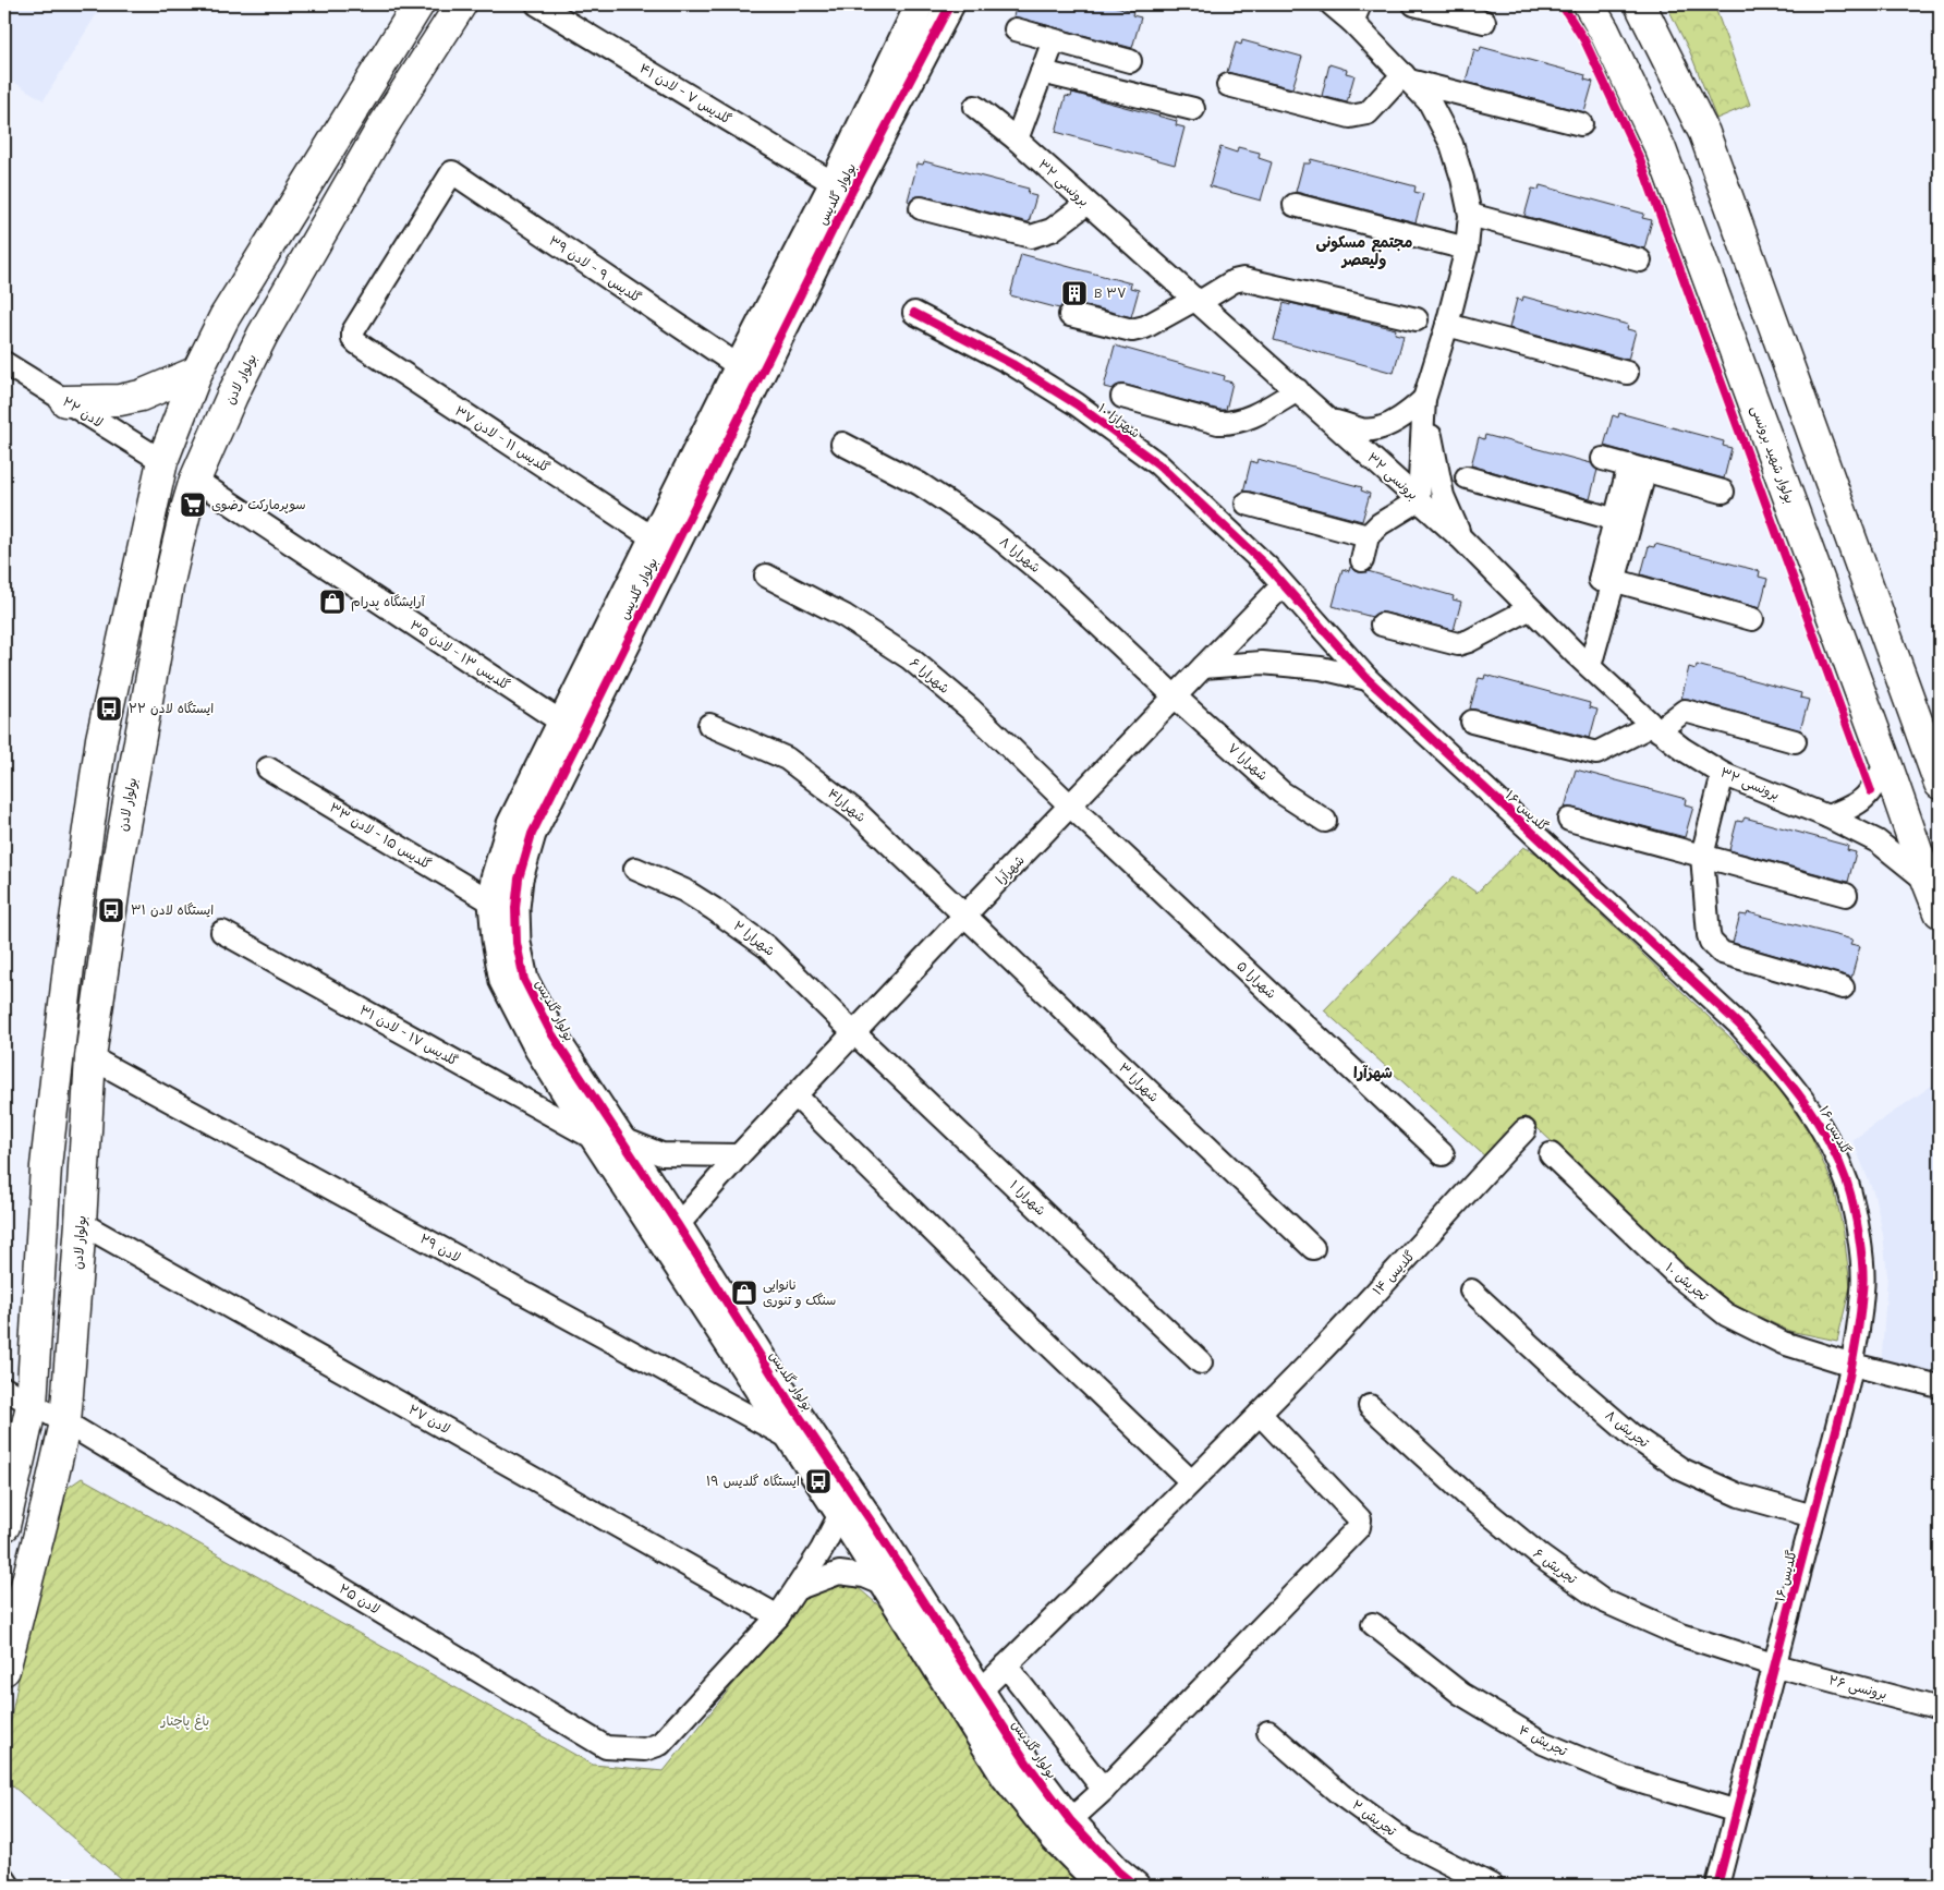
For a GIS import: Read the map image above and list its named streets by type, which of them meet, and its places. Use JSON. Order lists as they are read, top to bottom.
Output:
{
  "streets": {
    "main road": ["بولوار لادن", "بولوار شهید برونسی"],
    "street": [
      "گلدیس ۷ - لادن ۴۱",
      "برونسی ۳۲",
      "بولوار گلدیس",
      "گلدیس ۹ - لادن ۳۹",
      "لادن ۲۲",
      "شهرارا ۱۰",
      "گلدیس ۱۱ - لادن ۳۷",
      "شهرارا ۸",
      "گلدیس ۱۳ - لادن ۳۵",
      "شهرارا ۶",
      "شهرارا ۷",
      "شهرارا۴",
      "گلدیس ۱۶",
      "گلدیس ۱۵ - لادن ۳۳",
      "شهرآرا",
      "شهرارا ۲",
      "شهرارا ۵",
      "گلدیس ۱۷ - لادن ۳۱",
      "شهرارا ۳",
      "شهرارا ۱",
      "لادن ۲۹",
      "گلدیس ۱۴",
      "تجریش ۱۰",
      "لادن ۲۷",
      "تجریش ۸",
      "تجریش ۶",
      "لادن ۲۵",
      "برونسی ۲۶",
      "تجریش ۴",
      "تجریش ۲"
    ]
  },
  "crossings": [
    ["گلدیس ۷ - لادن ۴۱", "بولوار گلدیس"],
    ["برونسی ۳۲", "بولوار شهید برونسی"],
    ["بولوار گلدیس", "گلدیس ۹ - لادن ۳۹"],
    ["بولوار گلدیس", "گلدیس ۱۱ - لادن ۳۷"],
    ["بولوار گلدیس", "گلدیس ۱۳ - لادن ۳۵"],
    ["بولوار گلدیس", "گلدیس ۱۵ - لادن ۳۳"],
    ["بولوار گلدیس", "شهرآرا"],
    ["بولوار گلدیس", "گلدیس ۱۷ - لادن ۳۱"],
    ["بولوار گلدیس", "لادن ۲۹"],
    ["بولوار گلدیس", "گلدیس ۱۴"],
    ["گلدیس ۹ - لادن ۳۹", "گلدیس ۱۱ - لادن ۳۷"],
    ["بولوار لادن", "گلدیس ۱۳ - لادن ۳۵"],
    ["بولوار لادن", "لادن ۲۹"],
    ["بولوار لادن", "لادن ۲۷"],
    ["بولوار لادن", "لادن ۲۵"],
    ["شهرارا ۱۰", "گلدیس ۱۶"],
    ["شهرارا ۱۰", "شهرآرا"],
    ["شهرارا ۸", "شهرارا ۷"],
    ["شهرارا ۸", "شهرآرا"],
    ["شهرارا ۶", "شهرآرا"],
    ["شهرارا ۶", "شهرارا ۵"],
    ["شهرارا ۷", "شهرآرا"],
    ["شهرارا۴", "شهرآرا"],
    ["شهرارا۴", "شهرارا ۳"],
    ["گلدیس ۱۶", "شهرآرا"],
    ["گلدیس ۱۶", "تجریش ۱۰"],
    ["گلدیس ۱۶", "تجریش ۸"],
    ["گلدیس ۱۶", "تجریش ۶"],
    ["گلدیس ۱۶", "برونسی ۲۶"],
    ["گلدیس ۱۶", "تجریش ۴"],
    ["شهرآرا", "شهرارا ۲"],
    ["شهرآرا", "شهرارا ۵"],
    ["شهرآرا", "گلدیس ۱۷ - لادن ۳۱"],
    ["شهرآرا", "شهرارا ۳"],
    ["شهرآرا", "شهرارا ۱"],
    ["شهرارا ۲", "شهرارا ۱"],
    ["لادن ۲۷", "لادن ۲۵"],
    ["تجریش ۶", "برونسی ۲۶"]
  ],
  "districts": ["مجتمع مسکونی ولیعصر", "شهرآرا"],
  "parks": ["باغ پاچنار"],
  "places": {
    "building": ["B ۳۷"],
    "supermarket": ["سوپرمارکت رضوی"],
    "shop": ["آرایشگاه پدرام", "نانوایی سنگک و تنوری"],
    "bus stop": ["ایستگاه لادن ۲۲", "ایستگاه لادن ۳۱", "ایستگاه گلدیس ۱۹"]
  }
}
